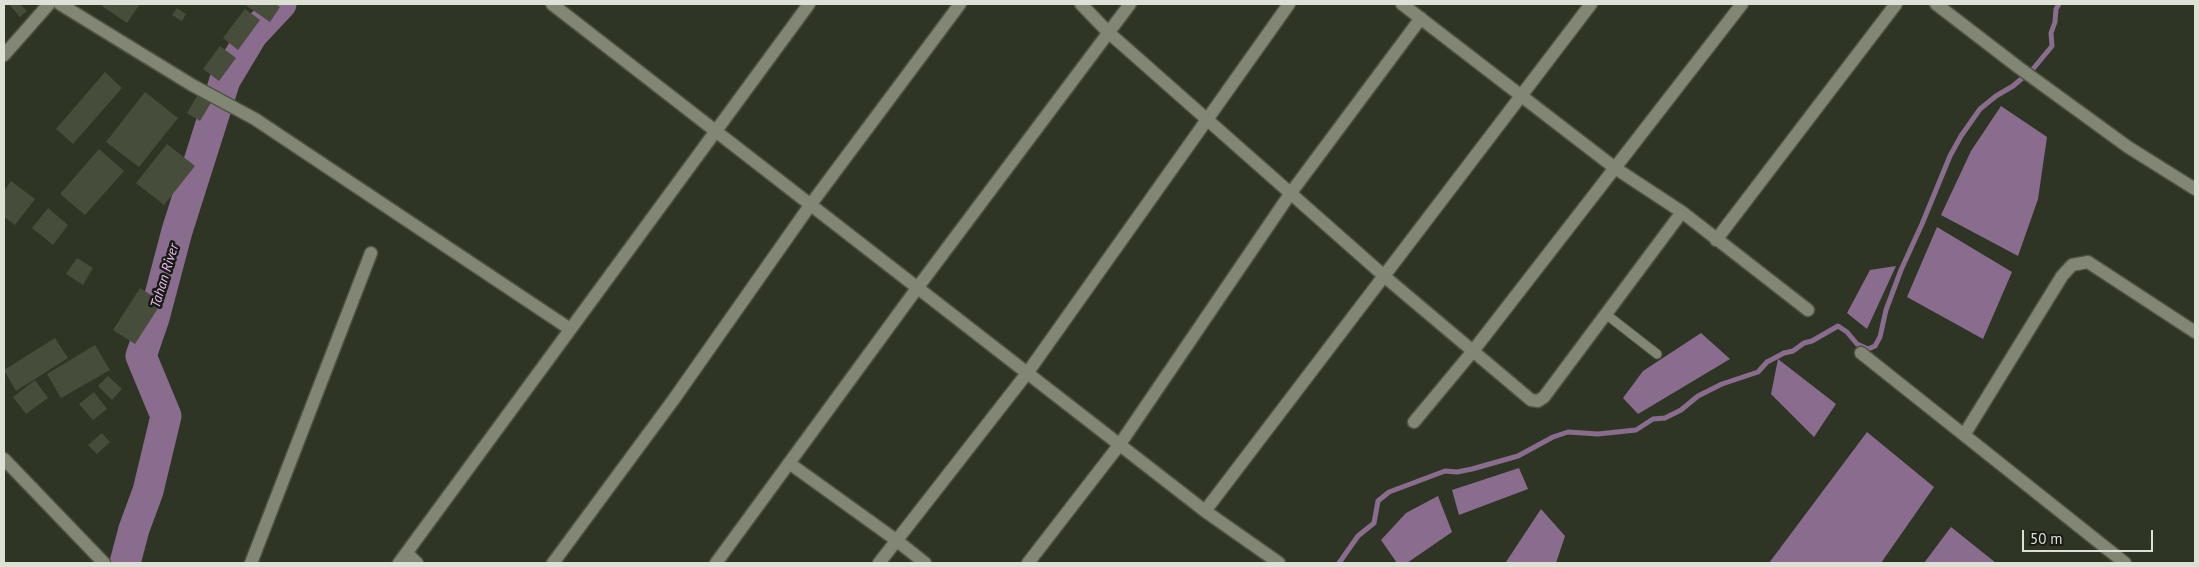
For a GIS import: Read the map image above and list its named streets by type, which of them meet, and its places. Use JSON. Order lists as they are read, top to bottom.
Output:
{
  "water": ["Tahan River"],
  "scale_bar": "50 m"
}
